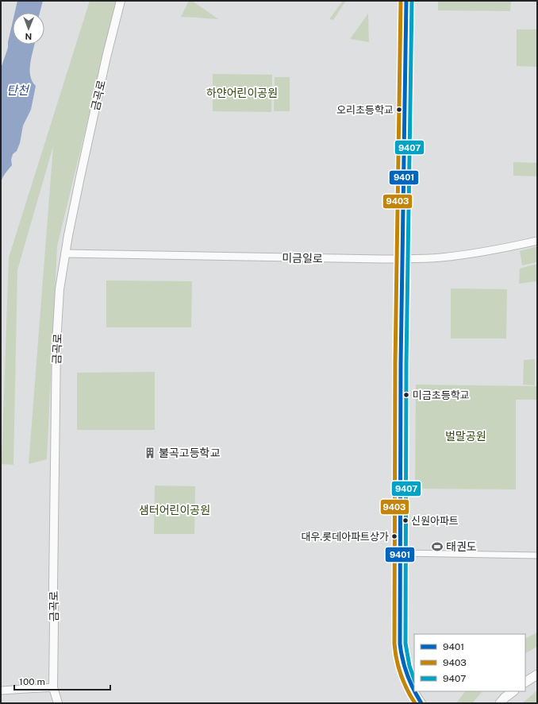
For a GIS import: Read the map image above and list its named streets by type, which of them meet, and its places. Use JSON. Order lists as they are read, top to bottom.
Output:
{
  "streets": {
    "main road": ["금곡로"],
    "street": ["미금일로"]
  },
  "crossings": [
    ["금곡로", "미금일로"]
  ],
  "water": ["탄천"],
  "parks": ["하얀어린이공원", "벌말공원", "샘터어린이공원"],
  "places": {
    "other": [
      "오리초등학교",
      "미금초등학교",
      "신원아파트",
      "대우.롯데아파트상가"
    ],
    "building": ["불곡고등학교"],
    "sports": ["태권도"]
  },
  "lines": ["transit line 9401", "transit line 9403", "transit line 9407"],
  "legend": ["9401", "9403", "9407"],
  "scale_bar": "100 m",
  "north": "bottom"
}
